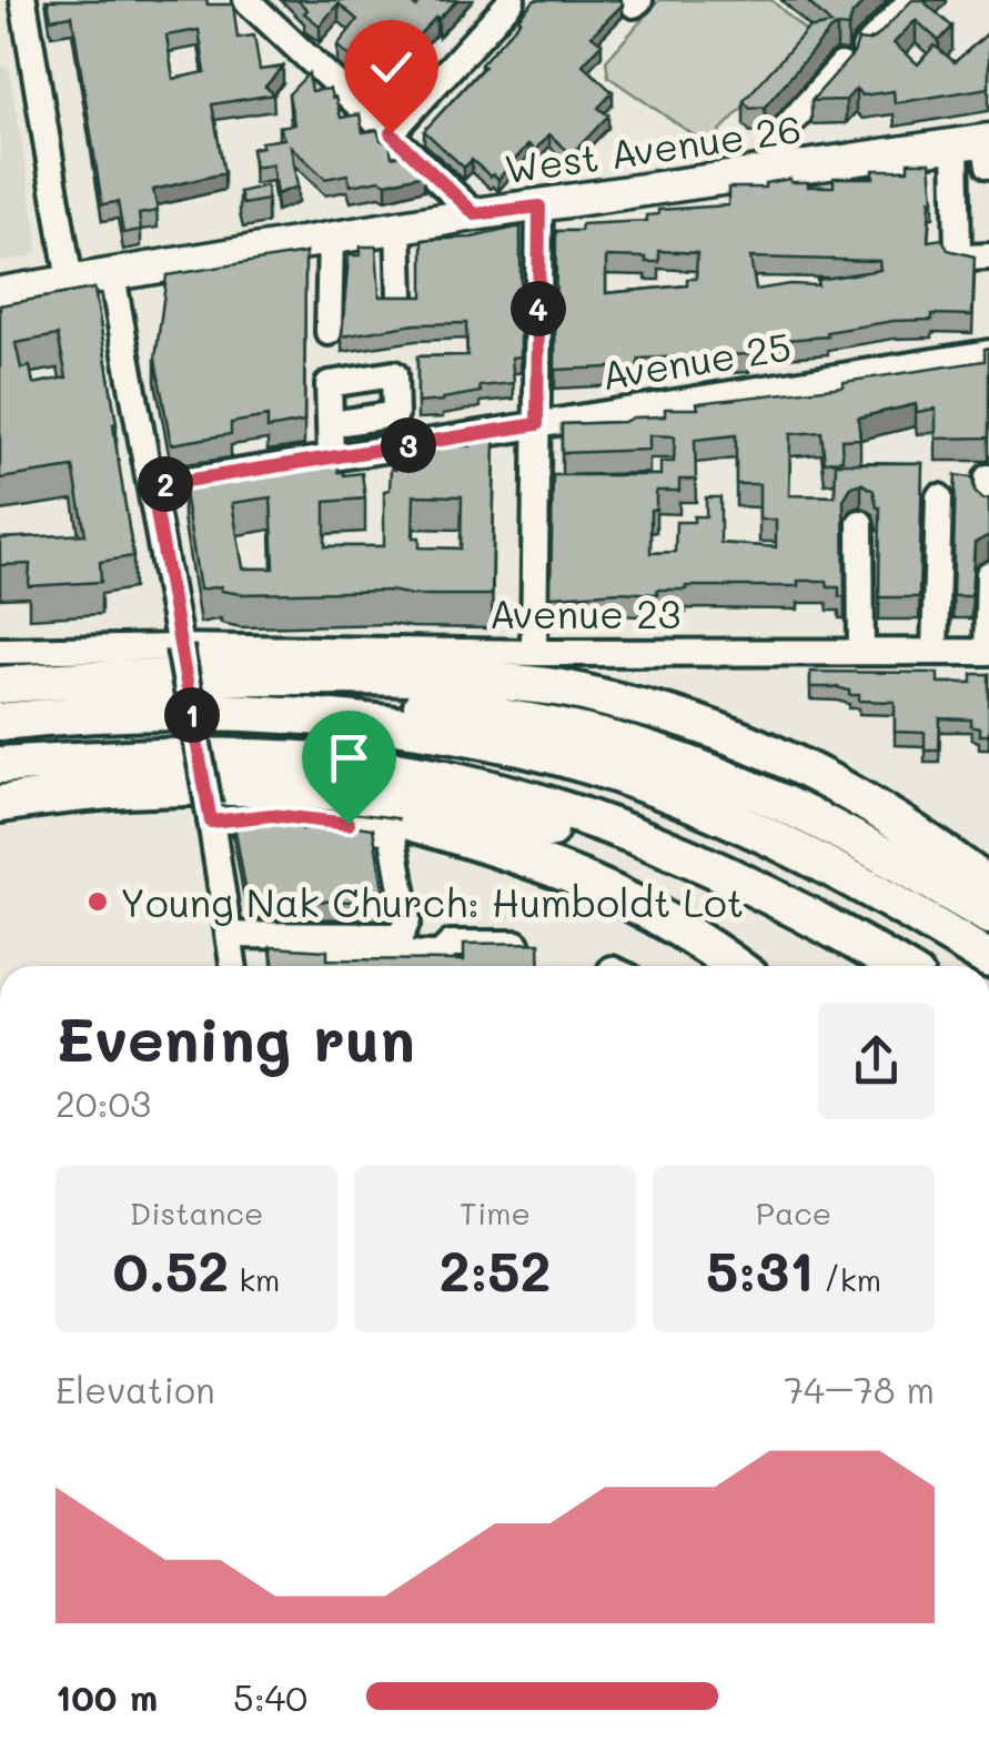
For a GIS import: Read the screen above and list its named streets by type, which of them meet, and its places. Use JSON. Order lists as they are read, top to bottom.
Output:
{
  "streets": {
    "main road": ["West Avenue 26"],
    "street": ["Avenue 25", "Avenue 23"]
  },
  "places": ["Young Nak Church: Humboldt Lot"],
  "page": {
    "pins": [
      "4",
      "3",
      "2",
      "1"
    ],
    "heading": ["Evening run", "20:03"],
    "stats": [
      ["Distance", "0.52 km"],
      ["Time", "2:52"],
      ["Pace", "5:31 /km"]
    ],
    "chart": ["Elevation", "74–78 m"],
    "list": [
      {
        "name": "100 m",
        "note": "5:40"
      }
    ]
  }
}
